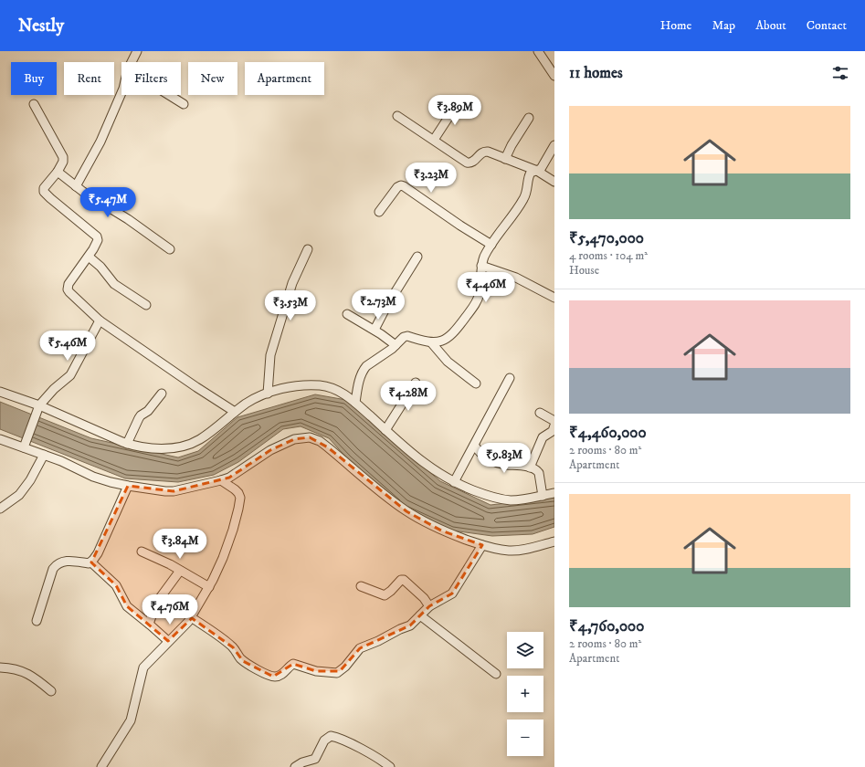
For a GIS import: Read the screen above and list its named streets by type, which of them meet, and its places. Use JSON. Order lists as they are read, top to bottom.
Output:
{
  "page": {
    "header": "Nestly",
    "nav": [
      "Home",
      "Map",
      "About",
      "Contact"
    ],
    "heading": "11 homes",
    "chip": [
      "Buy",
      "Rent",
      "Filters",
      "New",
      "Apartment"
    ],
    "price": [
      "₹3.89M",
      "₹3.23M",
      "₹5.47M",
      "₹4.46M",
      "₹2.73M",
      "₹3.53M",
      "₹5.46M",
      "₹4.28M",
      "₹9.83M",
      "₹3.84M",
      "₹4.76M"
    ],
    "list": [
      {
        "name": "₹5,470,000",
        "note": "4 rooms · 104 m² · House"
      },
      {
        "name": "₹4,460,000",
        "note": "2 rooms · 80 m² · Apartment"
      },
      {
        "name": "₹4,760,000",
        "note": "2 rooms · 80 m² · Apartment"
      }
    ],
    "map_buttons": ["+", "−"]
  }
}
